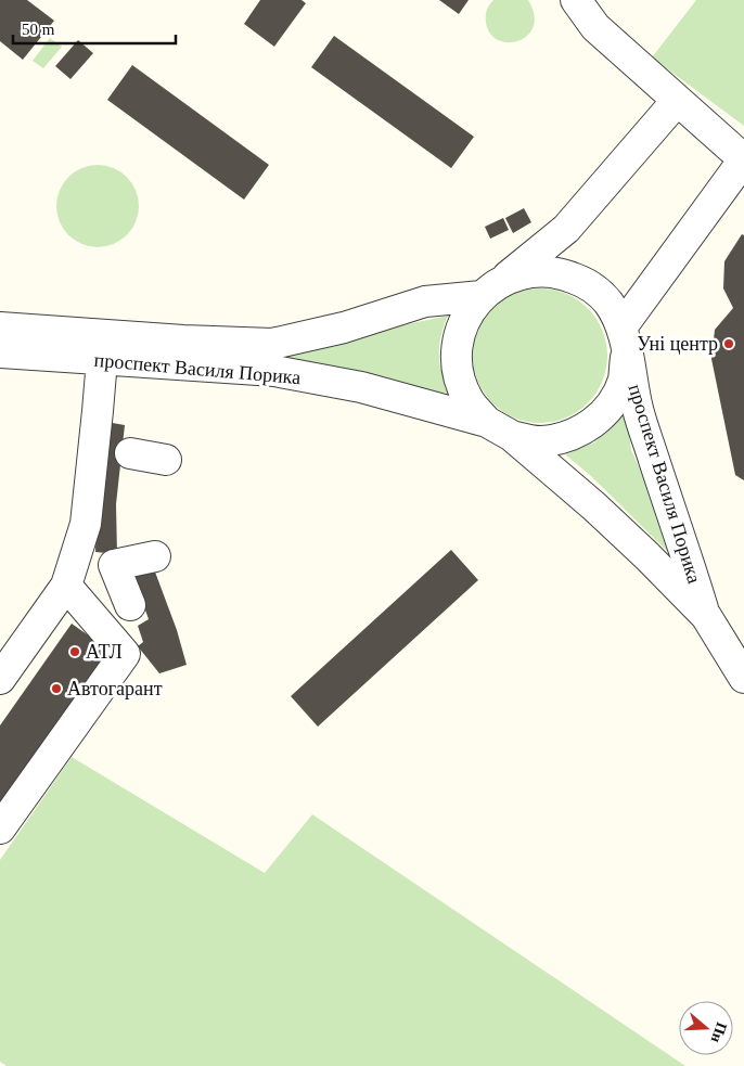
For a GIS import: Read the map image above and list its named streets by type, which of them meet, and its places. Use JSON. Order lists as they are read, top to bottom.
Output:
{
  "streets": {
    "street": ["проспект Василя Порика"]
  },
  "places": ["Уні центр", "АТЛ", "Автогарант"],
  "scale_bar": "50 m",
  "north": "right"
}
